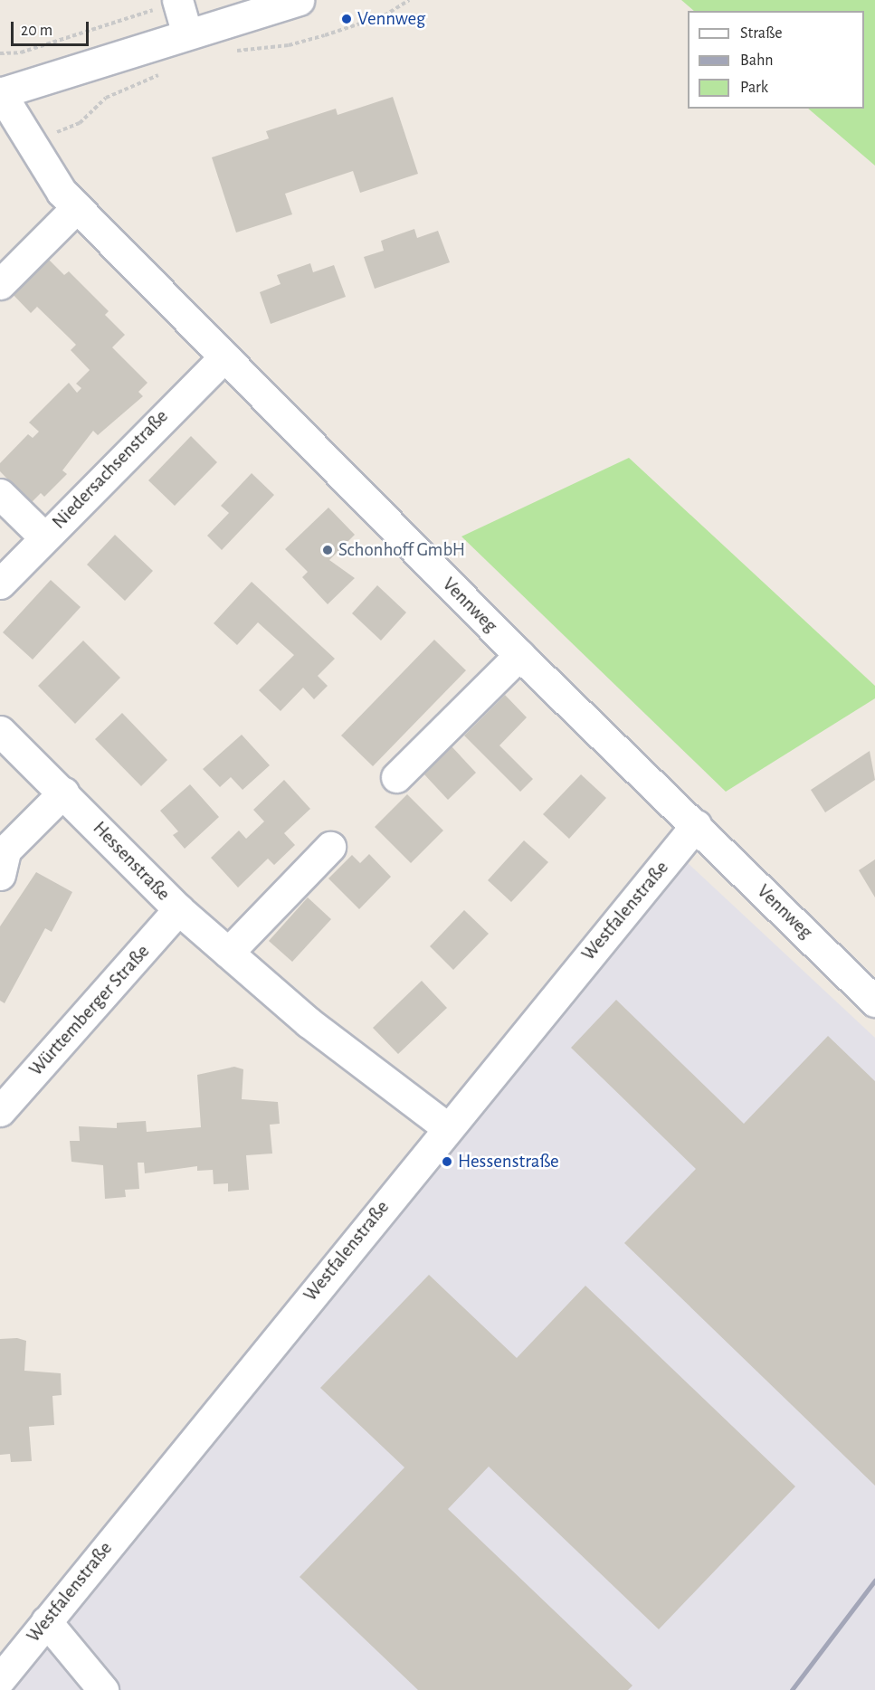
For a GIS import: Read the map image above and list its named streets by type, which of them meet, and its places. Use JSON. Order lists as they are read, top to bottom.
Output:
{
  "streets": {
    "street": [
      "Niedersachsenstraße",
      "Vennweg",
      "Hessenstraße",
      "Westfalenstraße",
      "Württemberger Straße"
    ]
  },
  "crossings": [
    ["Niedersachsenstraße", "Vennweg"],
    ["Vennweg", "Westfalenstraße"],
    ["Hessenstraße", "Westfalenstraße"],
    ["Hessenstraße", "Württemberger Straße"]
  ],
  "places": ["Vennweg", "Schonhoff GmbH", "Hessenstraße"],
  "legend": ["Straße", "Bahn", "Park"],
  "scale_bar": "20 m"
}
